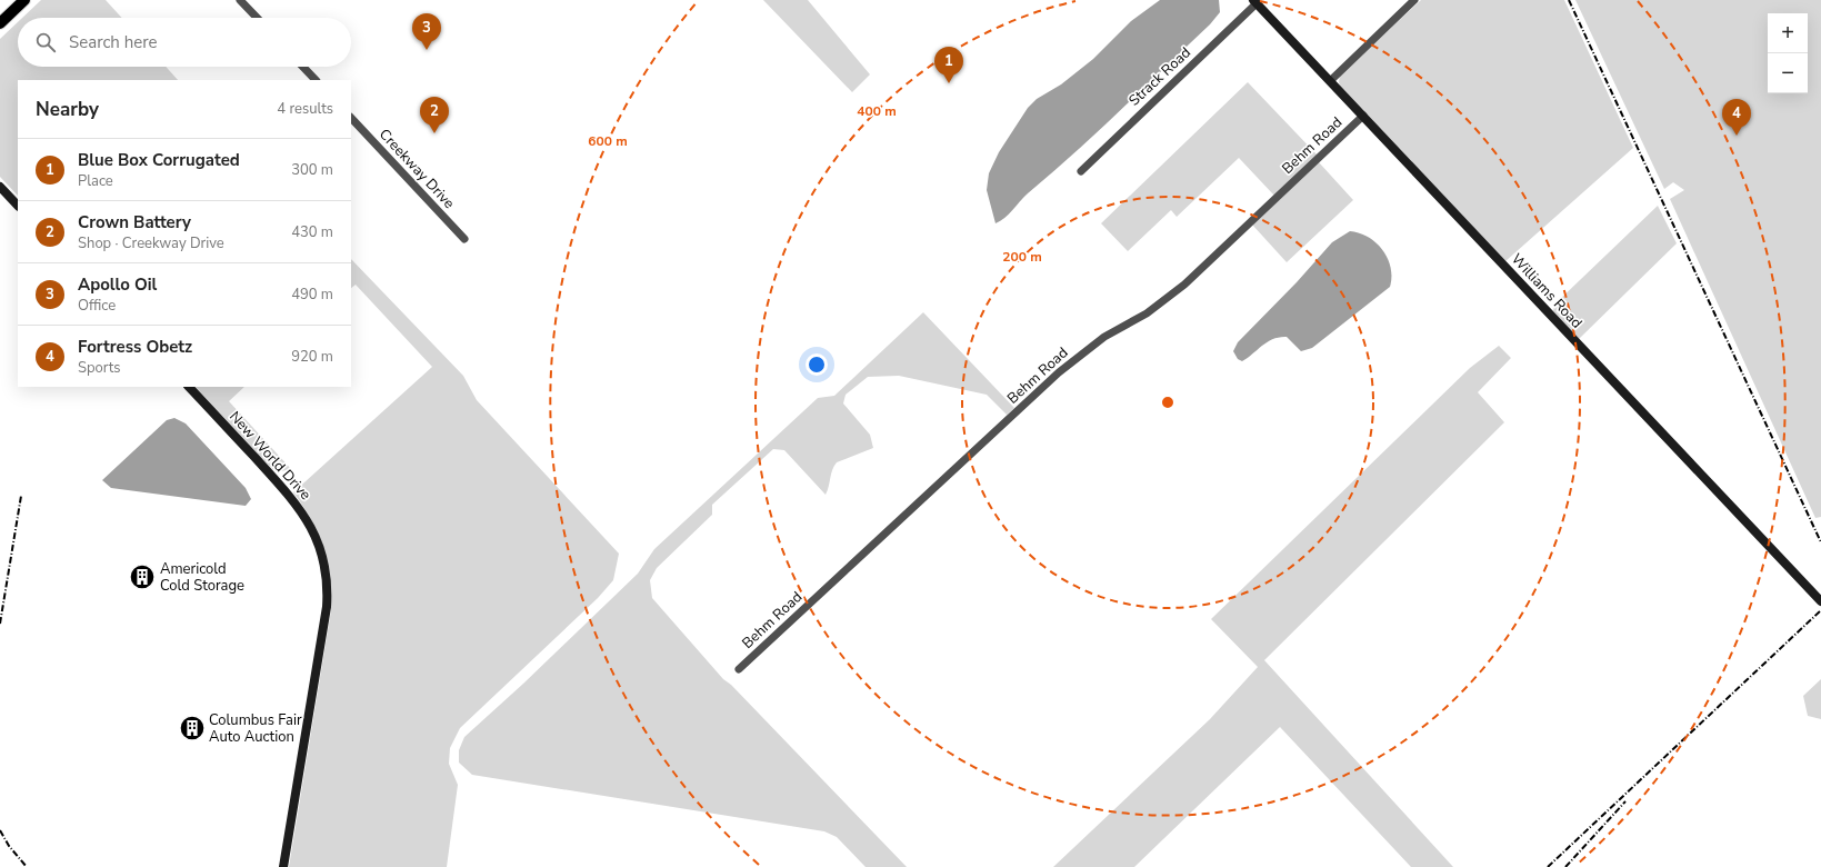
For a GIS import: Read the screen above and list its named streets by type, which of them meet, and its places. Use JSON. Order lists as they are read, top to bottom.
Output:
{
  "streets": {
    "main road": ["Williams Road", "New World Drive"],
    "street": ["Strack Road", "Behm Road", "Creekway Drive"]
  },
  "crossings": [
    ["Strack Road", "Williams Road"],
    ["Behm Road", "Williams Road"]
  ],
  "places": {
    "building": ["Americold Cold Storage", "Columbus Fair Auto Auction"]
  },
  "page": {
    "map_buttons": ["+", "−"],
    "pins": [
      "3",
      "1",
      "2",
      "4"
    ],
    "search": "Search here",
    "heading": ["Nearby", "4 results"],
    "list": [
      {
        "mark": "1",
        "name": "Blue Box Corrugated",
        "note": "Place",
        "value": "300 m"
      },
      {
        "mark": "2",
        "name": "Crown Battery",
        "note": "Shop · Creekway Drive",
        "value": "430 m"
      },
      {
        "mark": "3",
        "name": "Apollo Oil",
        "note": "Office",
        "value": "490 m"
      },
      {
        "mark": "4",
        "name": "Fortress Obetz",
        "note": "Sports",
        "value": "920 m"
      }
    ]
  },
  "rings": ["400 m", "600 m", "200 m"]
}
